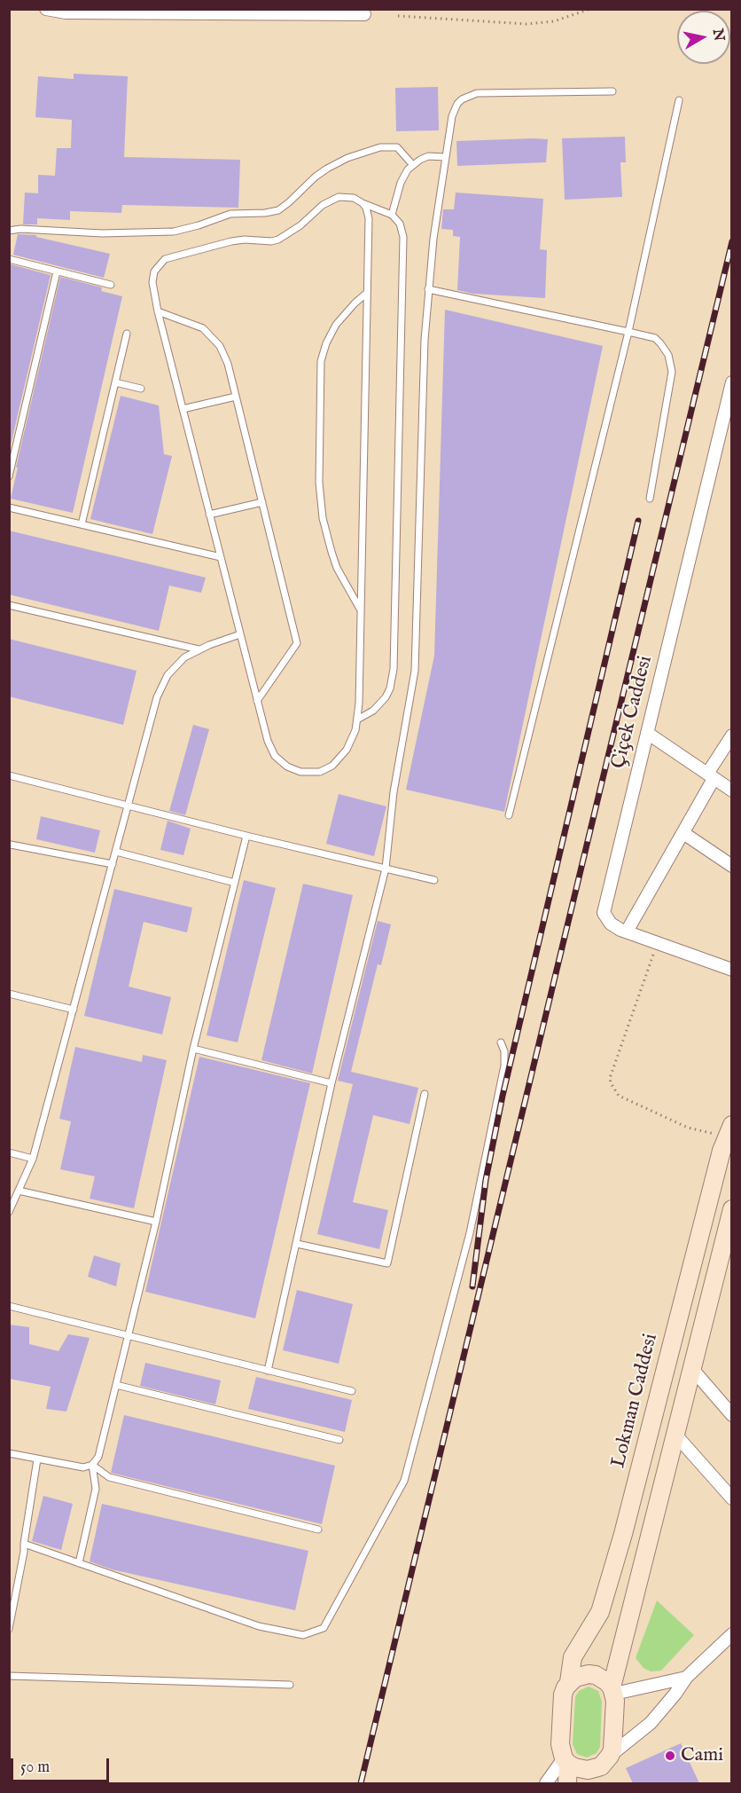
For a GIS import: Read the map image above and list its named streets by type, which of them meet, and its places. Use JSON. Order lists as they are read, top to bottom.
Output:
{
  "streets": {
    "street": ["Çiçek Caddesi", "Lokman Caddesi"]
  },
  "places": ["Cami"],
  "scale_bar": "50 m",
  "north": "right"
}
